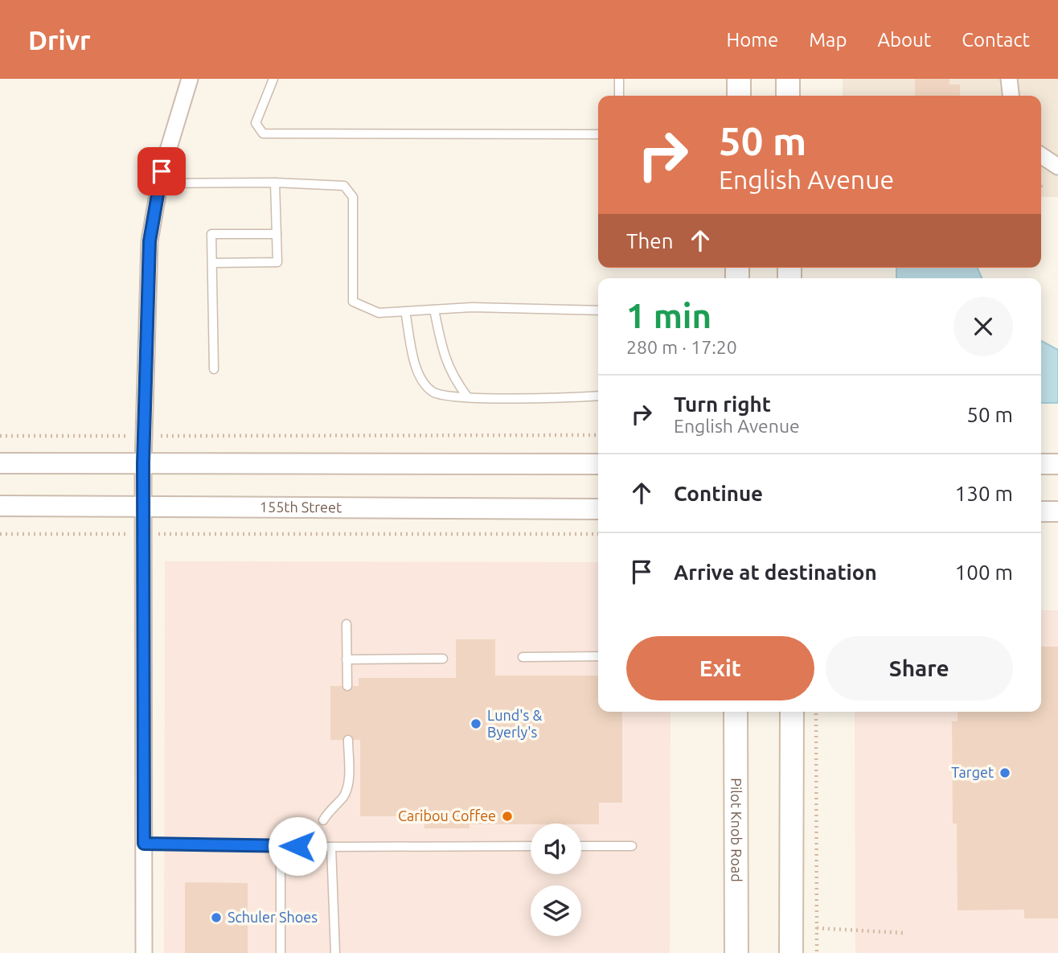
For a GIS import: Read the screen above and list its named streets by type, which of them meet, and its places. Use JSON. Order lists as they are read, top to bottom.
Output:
{
  "streets": {
    "main road": ["Pilot Knob Road"],
    "street": ["155th Street"]
  },
  "places": [
    "Lund's & Byerly's",
    "Target",
    "Caribou Coffee",
    "Schuler Shoes"
  ],
  "page": {
    "header": "Drivr",
    "nav": [
      "Home",
      "Map",
      "About",
      "Contact"
    ],
    "turn": ["50 m", "English Avenue"],
    "then": "Then",
    "heading": ["1 min", "280 m · 17:20"],
    "list": [
      {
        "name": "Turn right",
        "note": "English Avenue",
        "value": "50 m"
      },
      {
        "name": "Continue",
        "value": "130 m"
      },
      {
        "name": "Arrive at destination",
        "value": "100 m"
      }
    ],
    "buttons": ["Exit", "Share"]
  }
}
